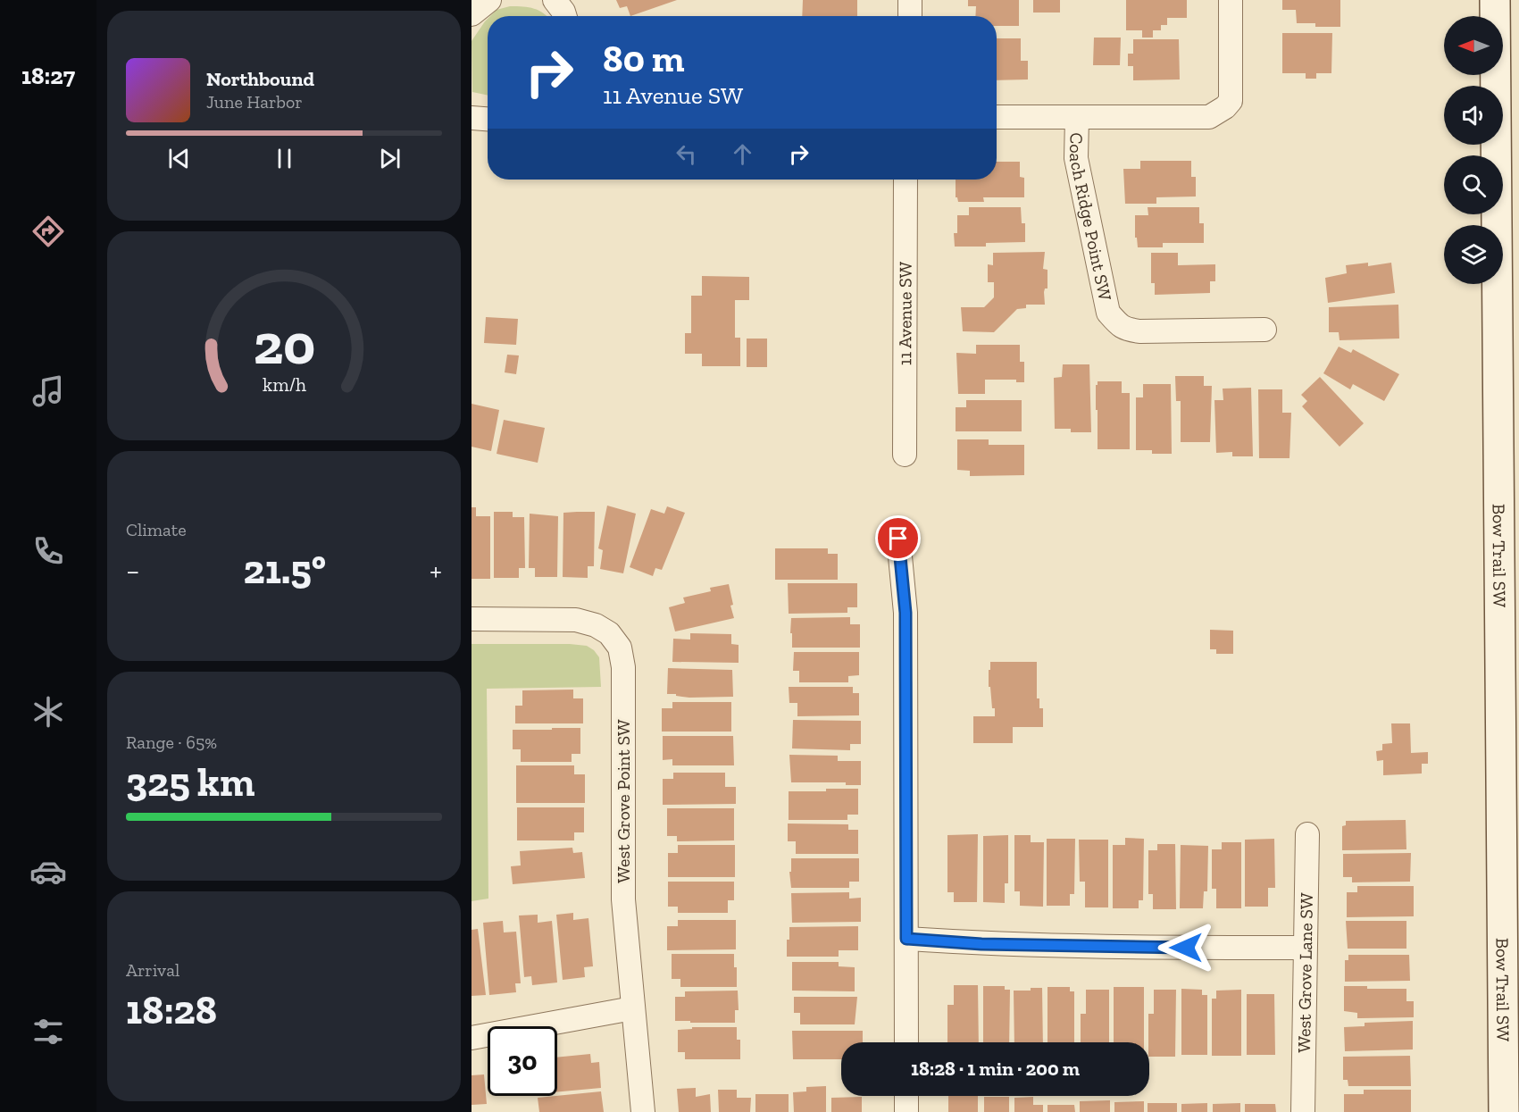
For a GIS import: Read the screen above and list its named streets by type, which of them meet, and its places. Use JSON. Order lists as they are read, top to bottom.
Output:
{
  "streets": {
    "main road": ["Bow Trail SW"],
    "street": [
      "Coach Ridge Point SW",
      "11 Avenue SW",
      "West Grove Point SW",
      "West Grove Lane SW"
    ]
  },
  "north": "left",
  "page": {
    "tabs": "18:27",
    "turn": ["80 m", "11 Avenue SW"],
    "song": ["Northbound", "June Harbor"],
    "tile": [
      "Climate",
      ["Range · 65%", "325 km"],
      ["Arrival", "18:28"]
    ],
    "heat": ["−", "21.5°", "+"],
    "limit": "30",
    "trip": "18:28 · 1 min · 200 m",
    "gauge": ["20", "km/h"]
  }
}
